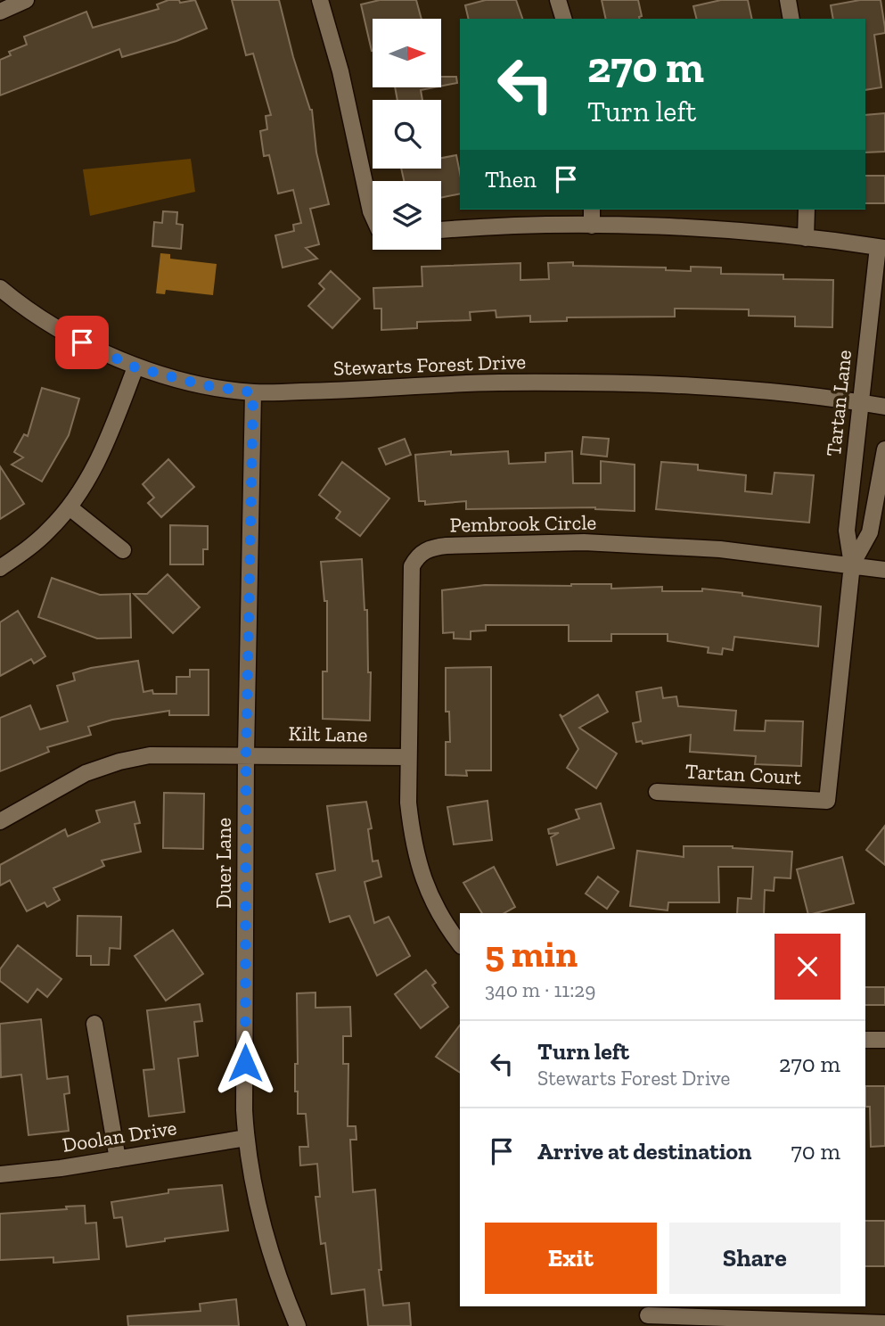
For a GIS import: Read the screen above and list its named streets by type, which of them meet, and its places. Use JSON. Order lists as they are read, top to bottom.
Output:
{
  "streets": {
    "street": [
      "Stewarts Forest Drive",
      "Tartan Lane",
      "Pembrook Circle",
      "Kilt Lane",
      "Tartan Court",
      "Duer Lane",
      "Doolan Drive"
    ]
  },
  "crossings": [
    ["Stewarts Forest Drive", "Tartan Lane"],
    ["Stewarts Forest Drive", "Duer Lane"],
    ["Tartan Lane", "Pembrook Circle"],
    ["Tartan Lane", "Tartan Court"],
    ["Pembrook Circle", "Kilt Lane"],
    ["Kilt Lane", "Duer Lane"],
    ["Duer Lane", "Doolan Drive"]
  ],
  "north": "right",
  "page": {
    "turn": ["270 m", "Turn left"],
    "then": "Then",
    "heading": ["5 min", "340 m · 11:29"],
    "list": [
      {
        "name": "Turn left",
        "note": "Stewarts Forest Drive",
        "value": "270 m"
      },
      {
        "name": "Arrive at destination",
        "value": "70 m"
      }
    ],
    "buttons": ["Exit", "Share"]
  }
}
